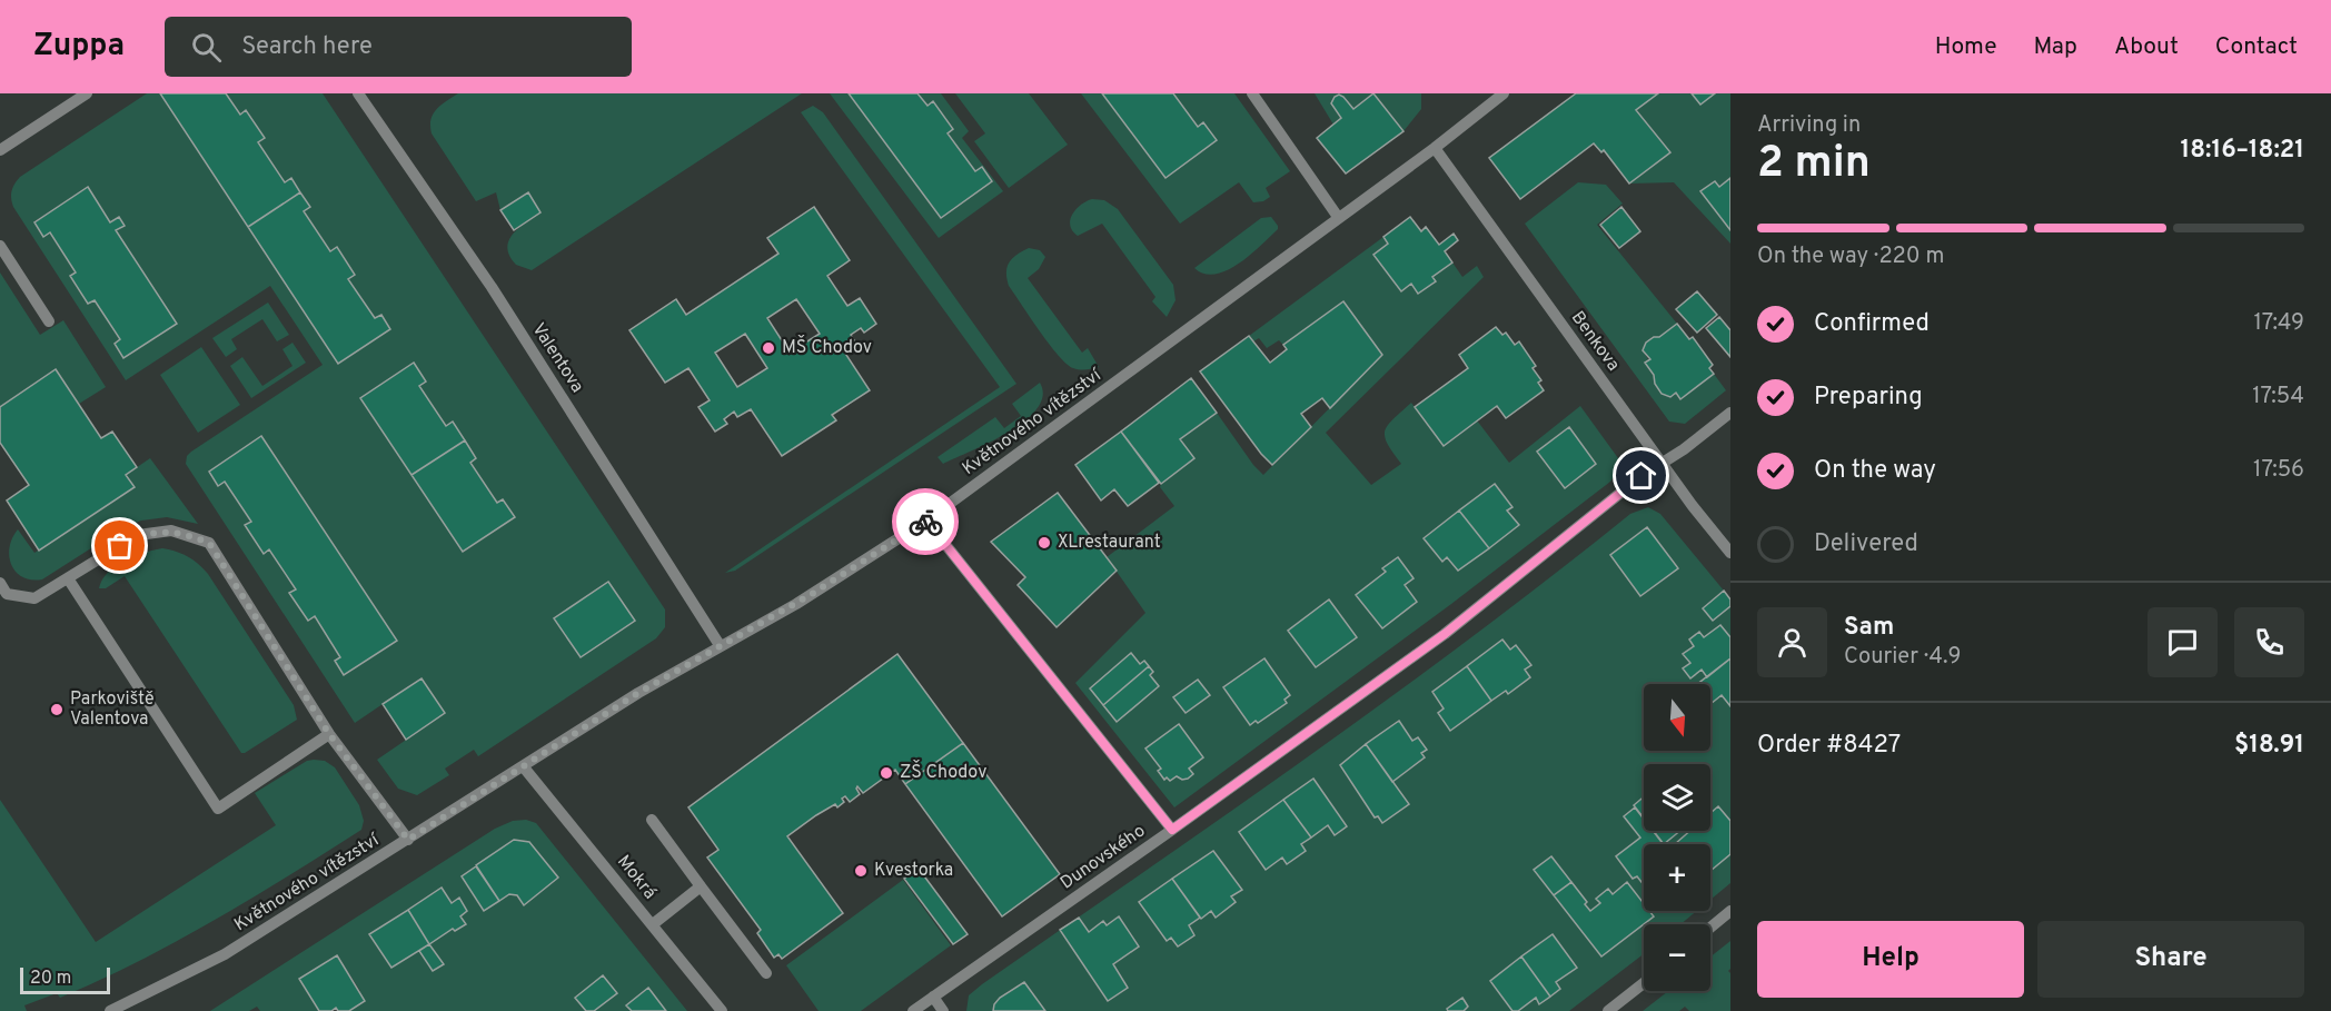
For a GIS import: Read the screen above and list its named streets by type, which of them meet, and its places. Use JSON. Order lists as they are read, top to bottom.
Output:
{
  "streets": {
    "street": [
      "Benkova",
      "Valentova",
      "Květnového vítězství",
      "Dunovského",
      "Mokrá"
    ]
  },
  "crossings": [
    ["Benkova", "Květnového vítězství"],
    ["Benkova", "Dunovského"],
    ["Valentova", "Květnového vítězství"],
    ["Květnového vítězství", "Mokrá"]
  ],
  "places": [
    "MŠ Chodov",
    "XLrestaurant",
    "Parkoviště Valentova",
    "ZŠ Chodov",
    "Kvestorka"
  ],
  "scale_bar": "20 m",
  "north": "bottom",
  "page": {
    "header": "Zuppa",
    "search": "Search here",
    "nav": [
      "Home",
      "Map",
      "About",
      "Contact"
    ],
    "heading": ["2 min", "Arriving in", "18:16–18:21"],
    "panel": [
      "Sam",
      "Courier · 4.9",
      "Order #8427",
      "$18.91"
    ],
    "bar": "On the way · 220 m",
    "list": [
      ["Confirmed", "17:49"],
      ["Preparing", "17:54"],
      ["On the way", "17:56"],
      "Delivered"
    ],
    "map_buttons": ["+", "−"],
    "buttons": ["Help", "Share"],
    "scale": "20 m"
  }
}
